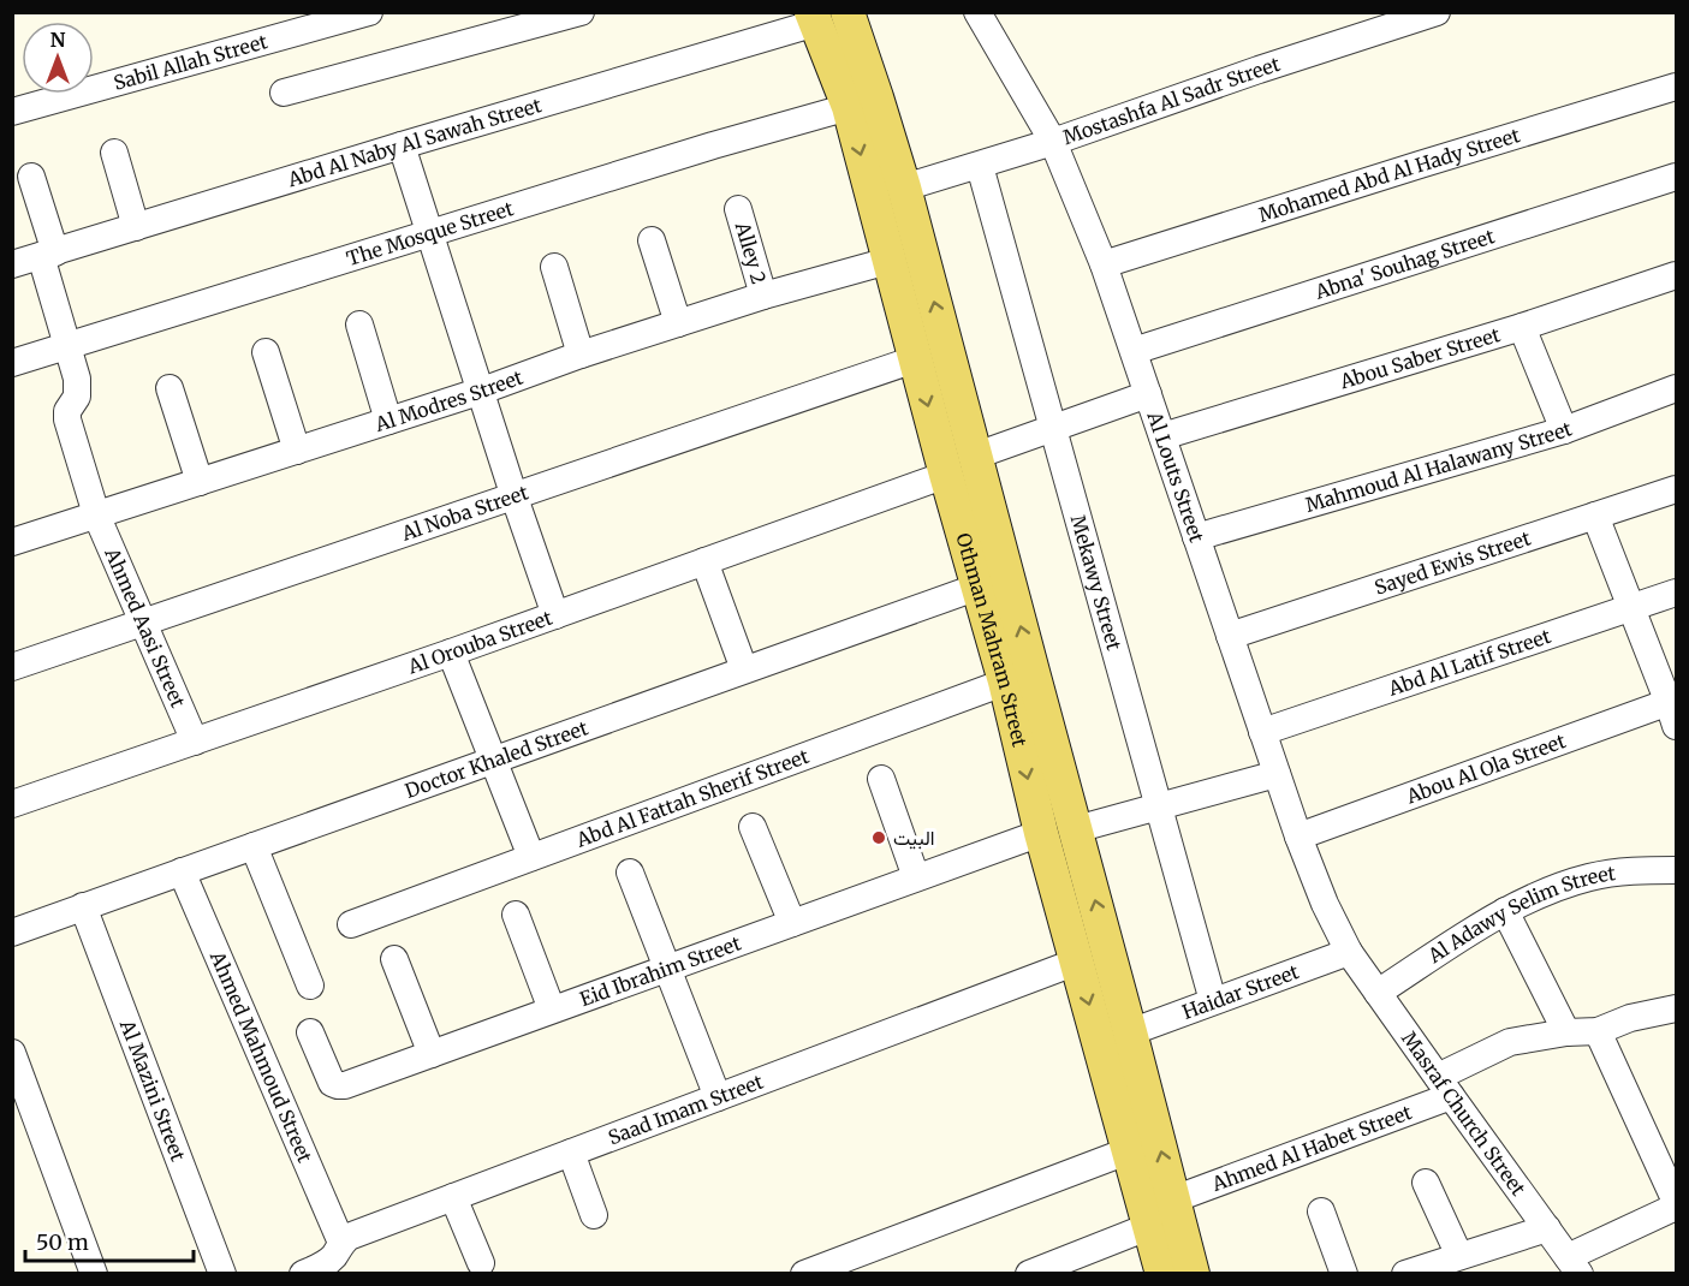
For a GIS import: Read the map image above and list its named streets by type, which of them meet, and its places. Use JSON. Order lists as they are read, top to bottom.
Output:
{
  "streets": {
    "main road": ["Othman Mahram Street"],
    "street": [
      "Sabil Allah Street",
      "Mostashfa Al Sadr Street",
      "Abd Al Naby Al Sawah Street",
      "Mohamed Abd Al Hady Street",
      "The Mosque Street",
      "Alley 2",
      "Abna' Souhag Street",
      "Abou Saber Street",
      "Al Modres Street",
      "Mahmoud Al Halawany Street",
      "Al Louts Street",
      "Al Noba Street",
      "Sayed Ewis Street",
      "Mekawy Street",
      "Ahmed Aasi Street",
      "Al Orouba Street",
      "Abd Al Latif Street",
      "Doctor Khaled Street",
      "Abou Al Ola Street",
      "Abd Al Fattah Sherif Street",
      "Al Adawy Selim Street",
      "Eid Ibrahim Street",
      "Haidar Street",
      "Ahmed Mahmoud Street",
      "Al Mazini Street",
      "Saad Imam Street",
      "Masraf Church Street",
      "Ahmed Al Habet Street"
    ]
  },
  "crossings": [
    ["Mostashfa Al Sadr Street", "Al Louts Street"],
    ["Mostashfa Al Sadr Street", "Mekawy Street"],
    ["Mostashfa Al Sadr Street", "Othman Mahram Street"],
    ["Abd Al Naby Al Sawah Street", "Ahmed Aasi Street"],
    ["Abd Al Naby Al Sawah Street", "Othman Mahram Street"],
    ["Mohamed Abd Al Hady Street", "Al Louts Street"],
    ["The Mosque Street", "Ahmed Aasi Street"],
    ["The Mosque Street", "Othman Mahram Street"],
    ["Alley 2", "Al Modres Street"],
    ["Abna' Souhag Street", "Al Louts Street"],
    ["Abou Saber Street", "Al Louts Street"],
    ["Al Modres Street", "Ahmed Aasi Street"],
    ["Al Modres Street", "Othman Mahram Street"],
    ["Mahmoud Al Halawany Street", "Al Louts Street"],
    ["Al Louts Street", "Sayed Ewis Street"],
    ["Al Louts Street", "Abd Al Latif Street"],
    ["Al Louts Street", "Abou Al Ola Street"],
    ["Al Louts Street", "Haidar Street"],
    ["Al Louts Street", "Masraf Church Street"],
    ["Al Noba Street", "Ahmed Aasi Street"],
    ["Al Noba Street", "Othman Mahram Street"],
    ["Mekawy Street", "Haidar Street"],
    ["Ahmed Aasi Street", "Al Orouba Street"],
    ["Al Orouba Street", "Othman Mahram Street"],
    ["Othman Mahram Street", "Doctor Khaled Street"],
    ["Othman Mahram Street", "Abd Al Fattah Sherif Street"],
    ["Othman Mahram Street", "Eid Ibrahim Street"],
    ["Othman Mahram Street", "Haidar Street"],
    ["Othman Mahram Street", "Saad Imam Street"],
    ["Othman Mahram Street", "Ahmed Al Habet Street"],
    ["Doctor Khaled Street", "Ahmed Mahmoud Street"],
    ["Doctor Khaled Street", "Al Mazini Street"],
    ["Al Adawy Selim Street", "Masraf Church Street"],
    ["Haidar Street", "Masraf Church Street"],
    ["Ahmed Mahmoud Street", "Saad Imam Street"],
    ["Masraf Church Street", "Ahmed Al Habet Street"]
  ],
  "places": ["البيت"],
  "scale_bar": "50 m",
  "north": "top"
}
